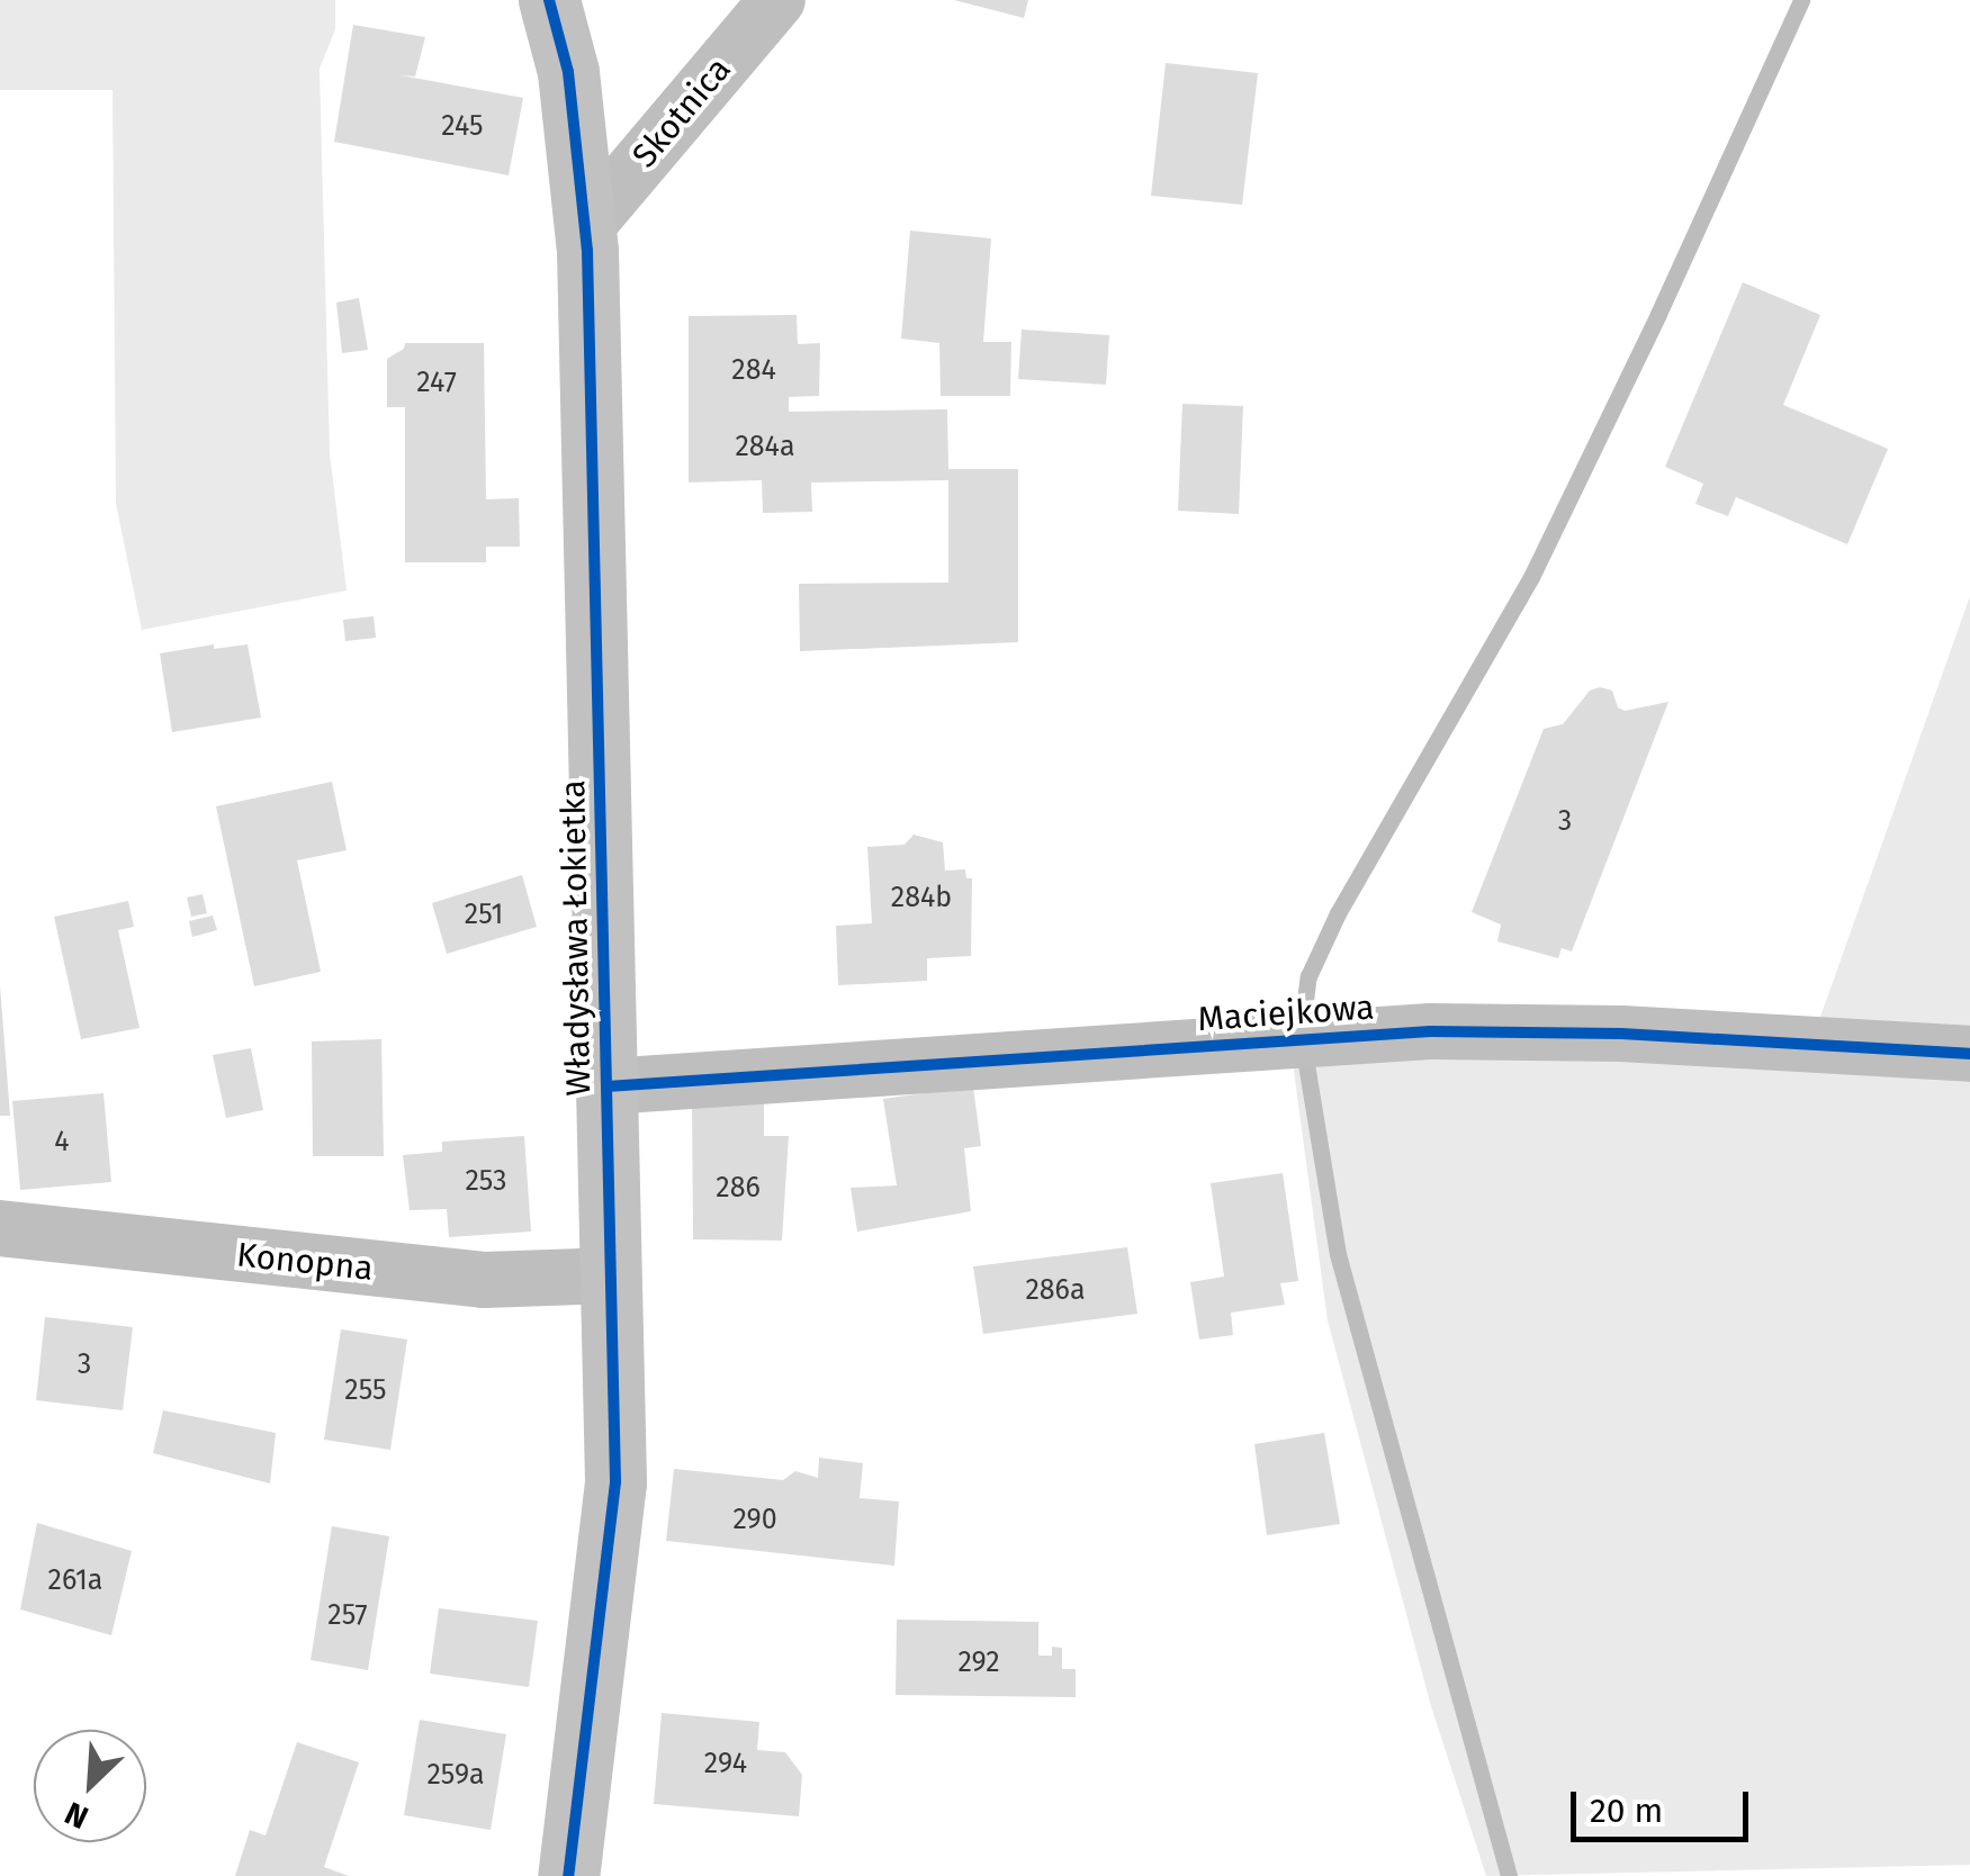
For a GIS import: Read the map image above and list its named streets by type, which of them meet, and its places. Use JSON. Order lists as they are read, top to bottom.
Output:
{
  "streets": {
    "street": [
      "Skotnica",
      "Władysława Łokietka",
      "Maciejkowa",
      "Konopna"
    ]
  },
  "crossings": [
    ["Skotnica", "Władysława Łokietka"],
    ["Władysława Łokietka", "Maciejkowa"],
    ["Władysława Łokietka", "Konopna"]
  ],
  "house_numbers": [
    "245",
    "284",
    "247",
    "284a",
    "3",
    "284b",
    "251",
    "4",
    "253",
    "286",
    "286a",
    "3",
    "255",
    "290",
    "261a",
    "257",
    "292",
    "294",
    "259a"
  ],
  "scale_bar": "20 m",
  "north": "bottom left"
}
